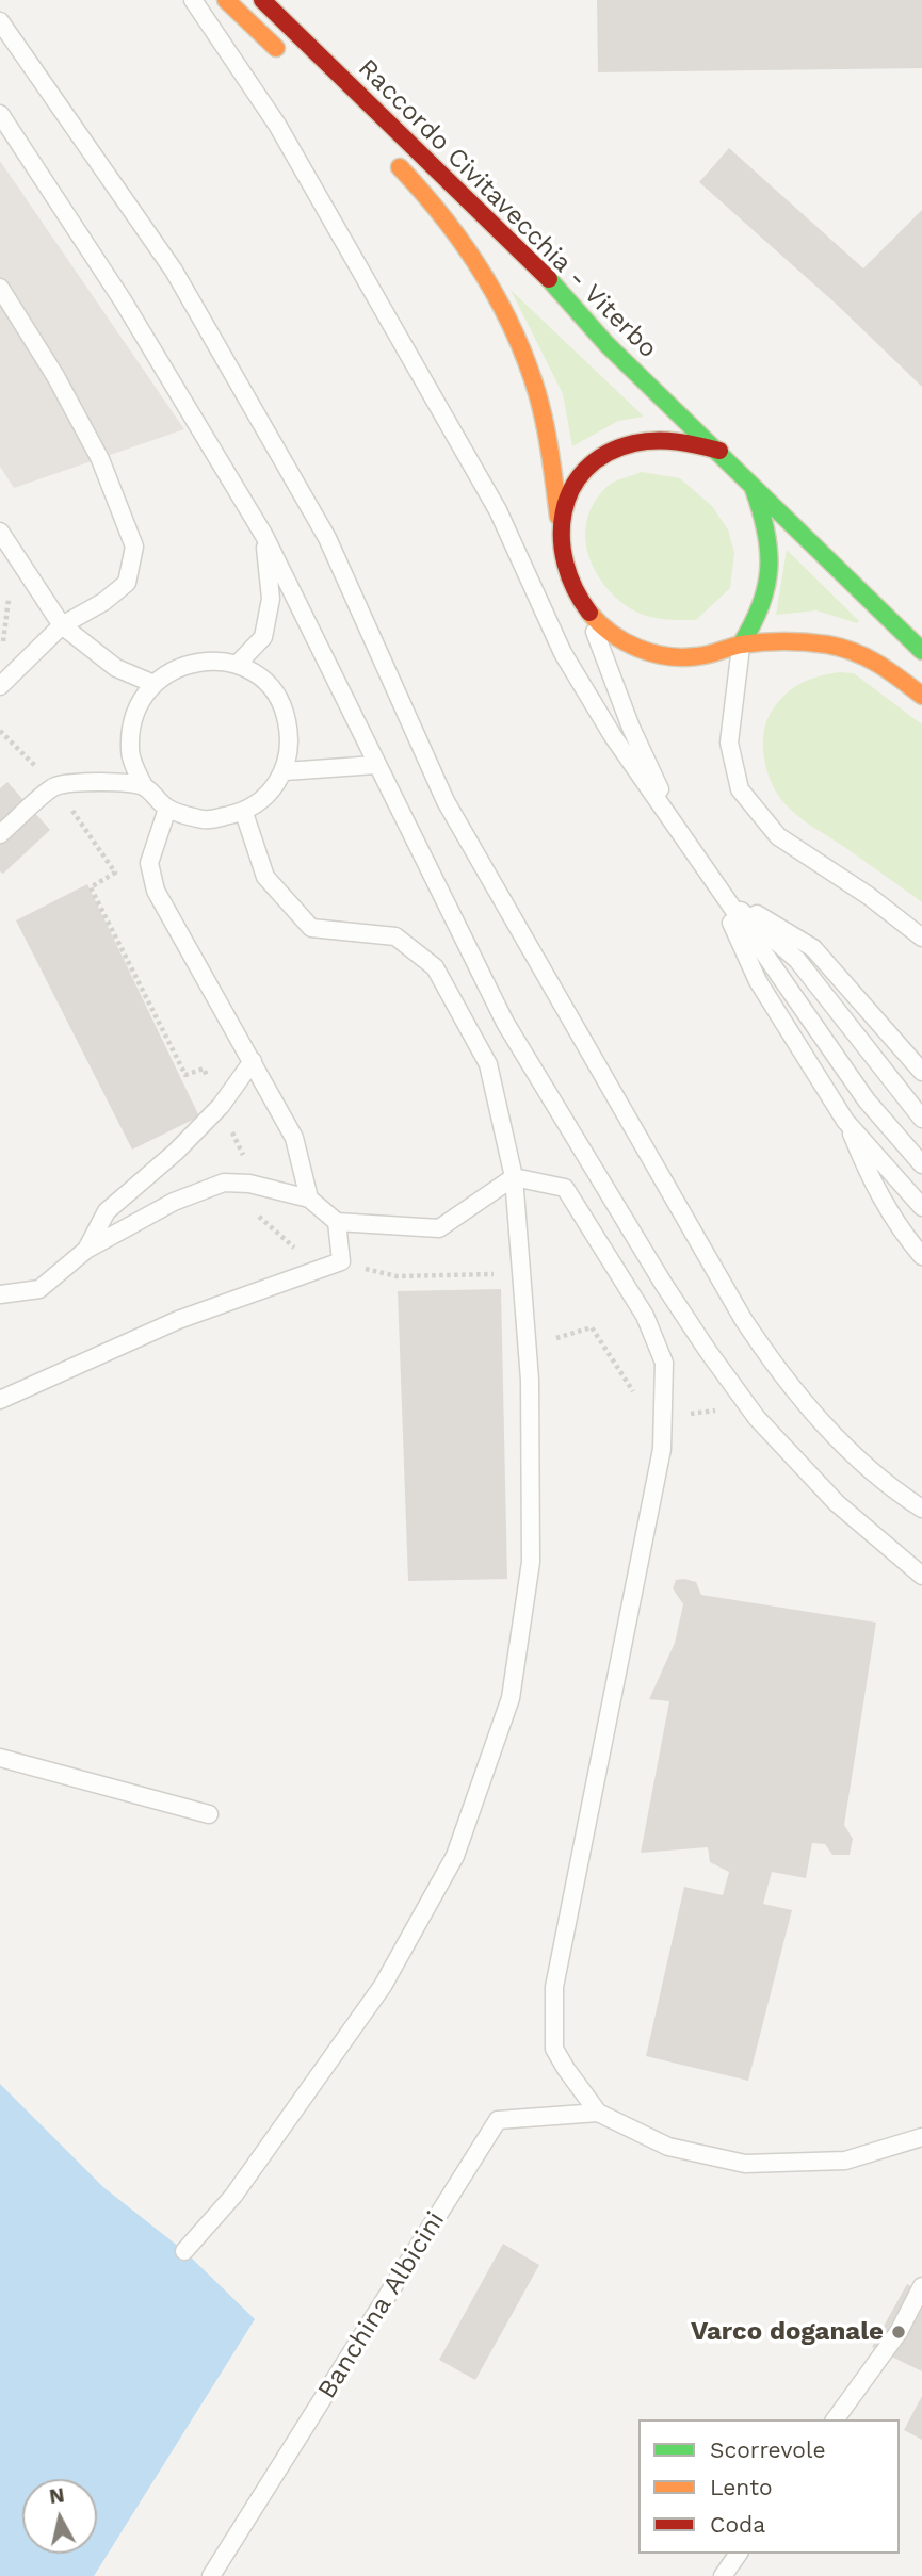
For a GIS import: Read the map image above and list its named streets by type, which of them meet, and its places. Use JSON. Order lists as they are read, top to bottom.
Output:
{
  "streets": {
    "main road": ["Raccordo Civitavecchia - Viterbo"],
    "lane": ["Banchina Albicini"]
  },
  "places": ["Varco doganale"],
  "legend": ["Scorrevole", "Lento", "Coda"],
  "north": "top"
}
